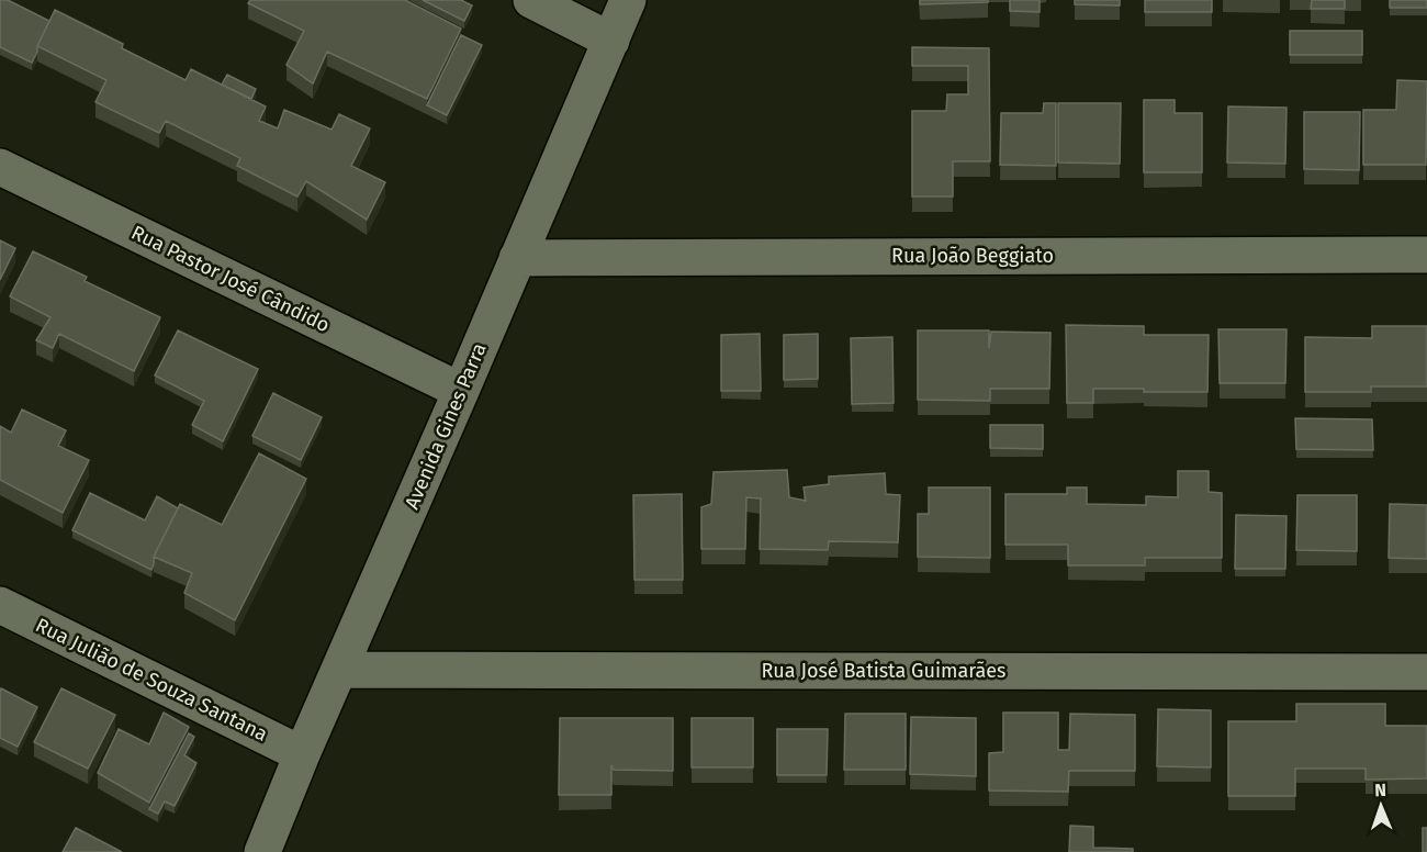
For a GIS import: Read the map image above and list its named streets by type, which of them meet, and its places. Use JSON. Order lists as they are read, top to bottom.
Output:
{
  "streets": {
    "street": [
      "Rua João Beggiato",
      "Rua Pastor José Cândido",
      "Avenida Gines Parra",
      "Rua José Batista Guimarães",
      "Rua Julião de Souza Santana"
    ]
  },
  "crossings": [
    ["Rua João Beggiato", "Avenida Gines Parra"],
    ["Rua Pastor José Cândido", "Avenida Gines Parra"],
    ["Avenida Gines Parra", "Rua José Batista Guimarães"],
    ["Avenida Gines Parra", "Rua Julião de Souza Santana"]
  ],
  "north": "top"
}
